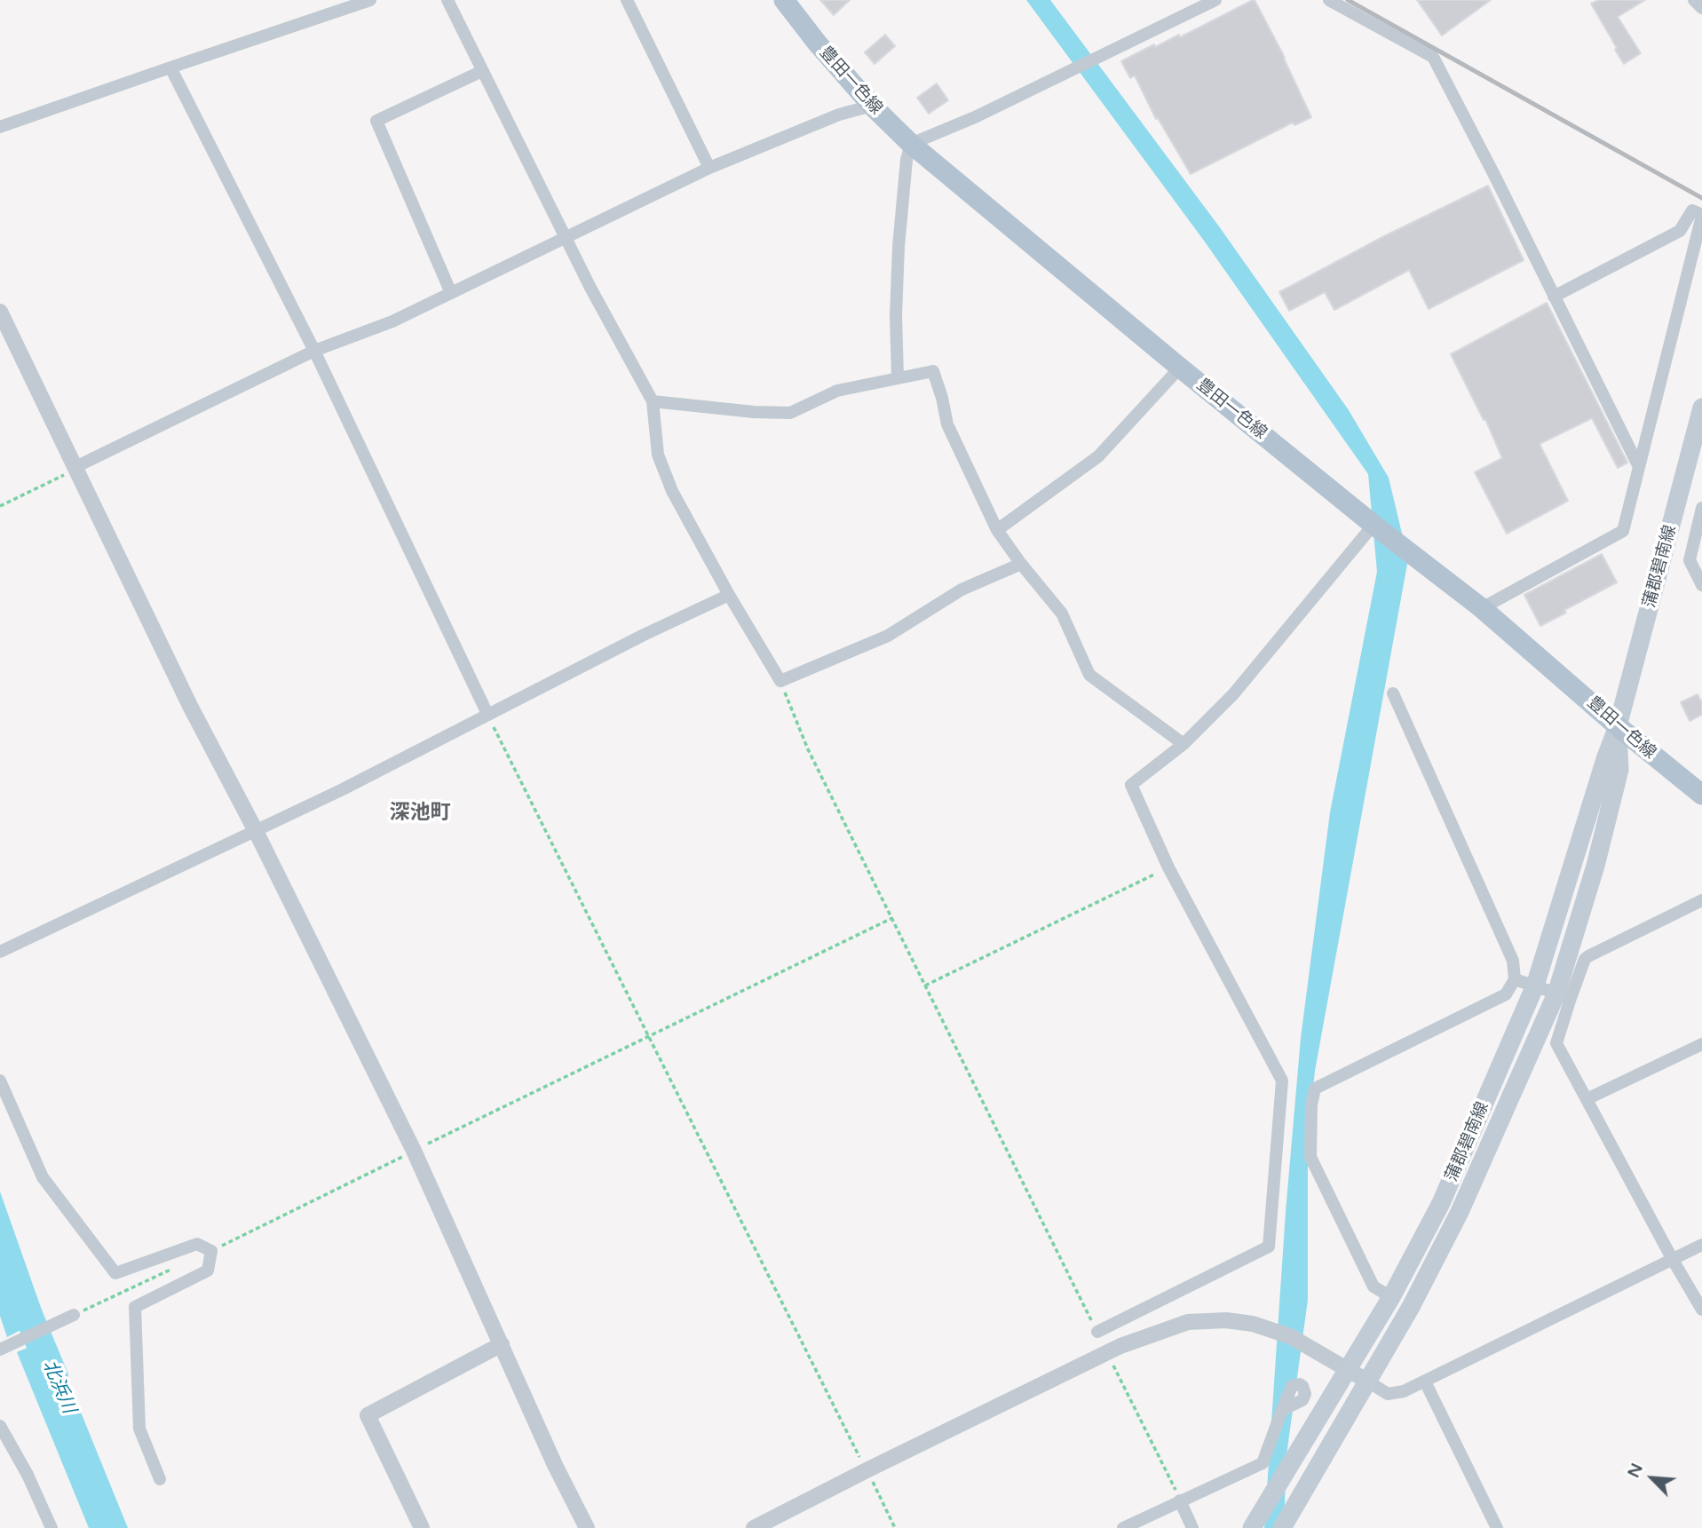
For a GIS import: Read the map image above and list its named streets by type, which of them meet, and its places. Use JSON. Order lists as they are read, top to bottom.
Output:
{
  "streets": {
    "main road": ["豊田一色線", "蒲郡碧南線"]
  },
  "crossings": [
    ["豊田一色線", "蒲郡碧南線"]
  ],
  "districts": ["深池町"],
  "water": ["北浜川"],
  "north": "top left"
}
